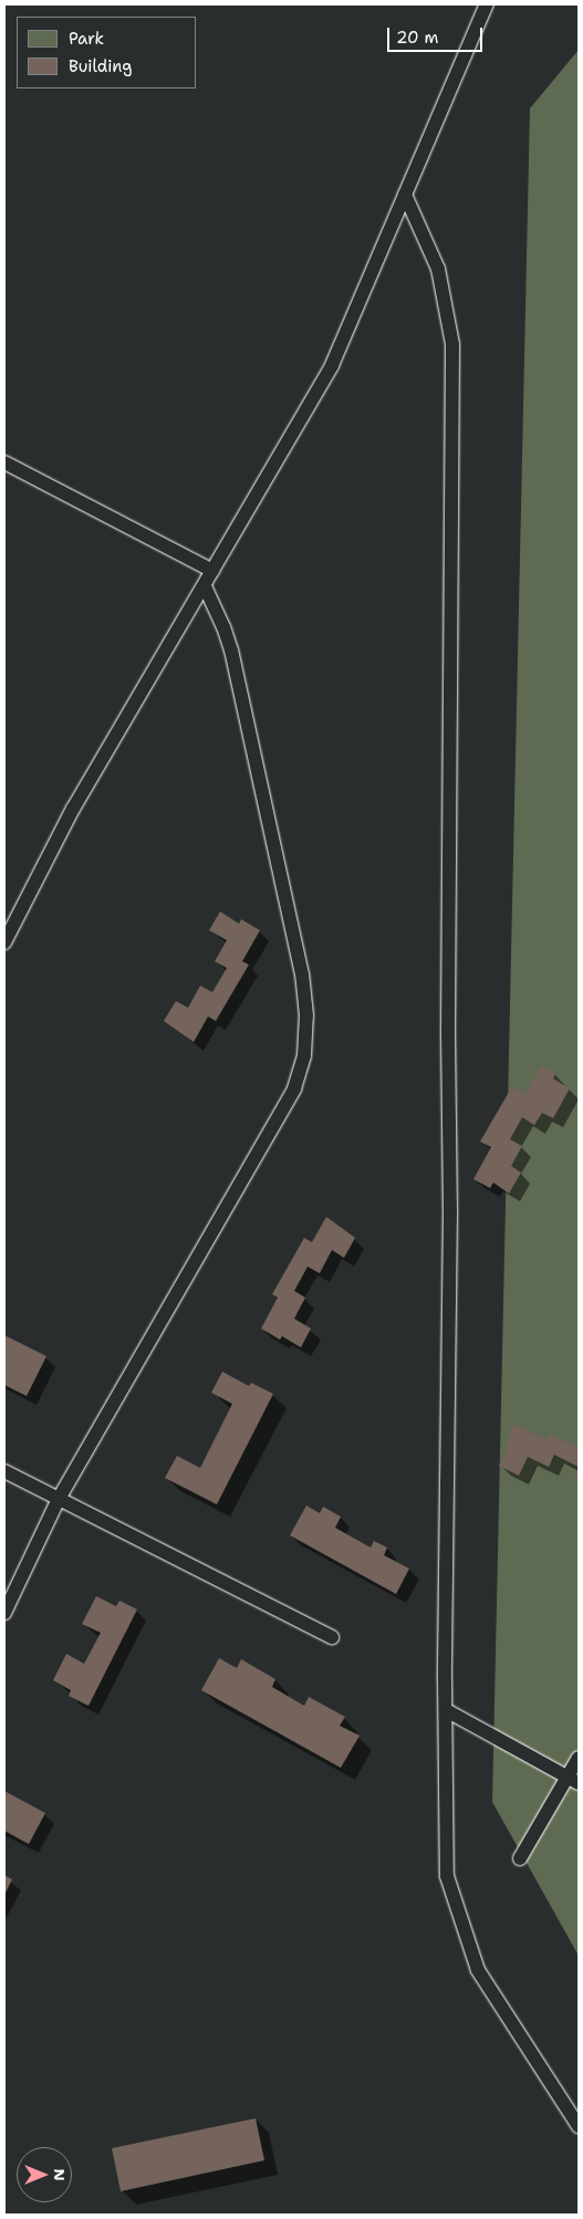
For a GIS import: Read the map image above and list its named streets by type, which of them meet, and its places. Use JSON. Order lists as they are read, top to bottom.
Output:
{
  "legend": ["Park", "Building"],
  "scale_bar": "20 m",
  "north": "right"
}
